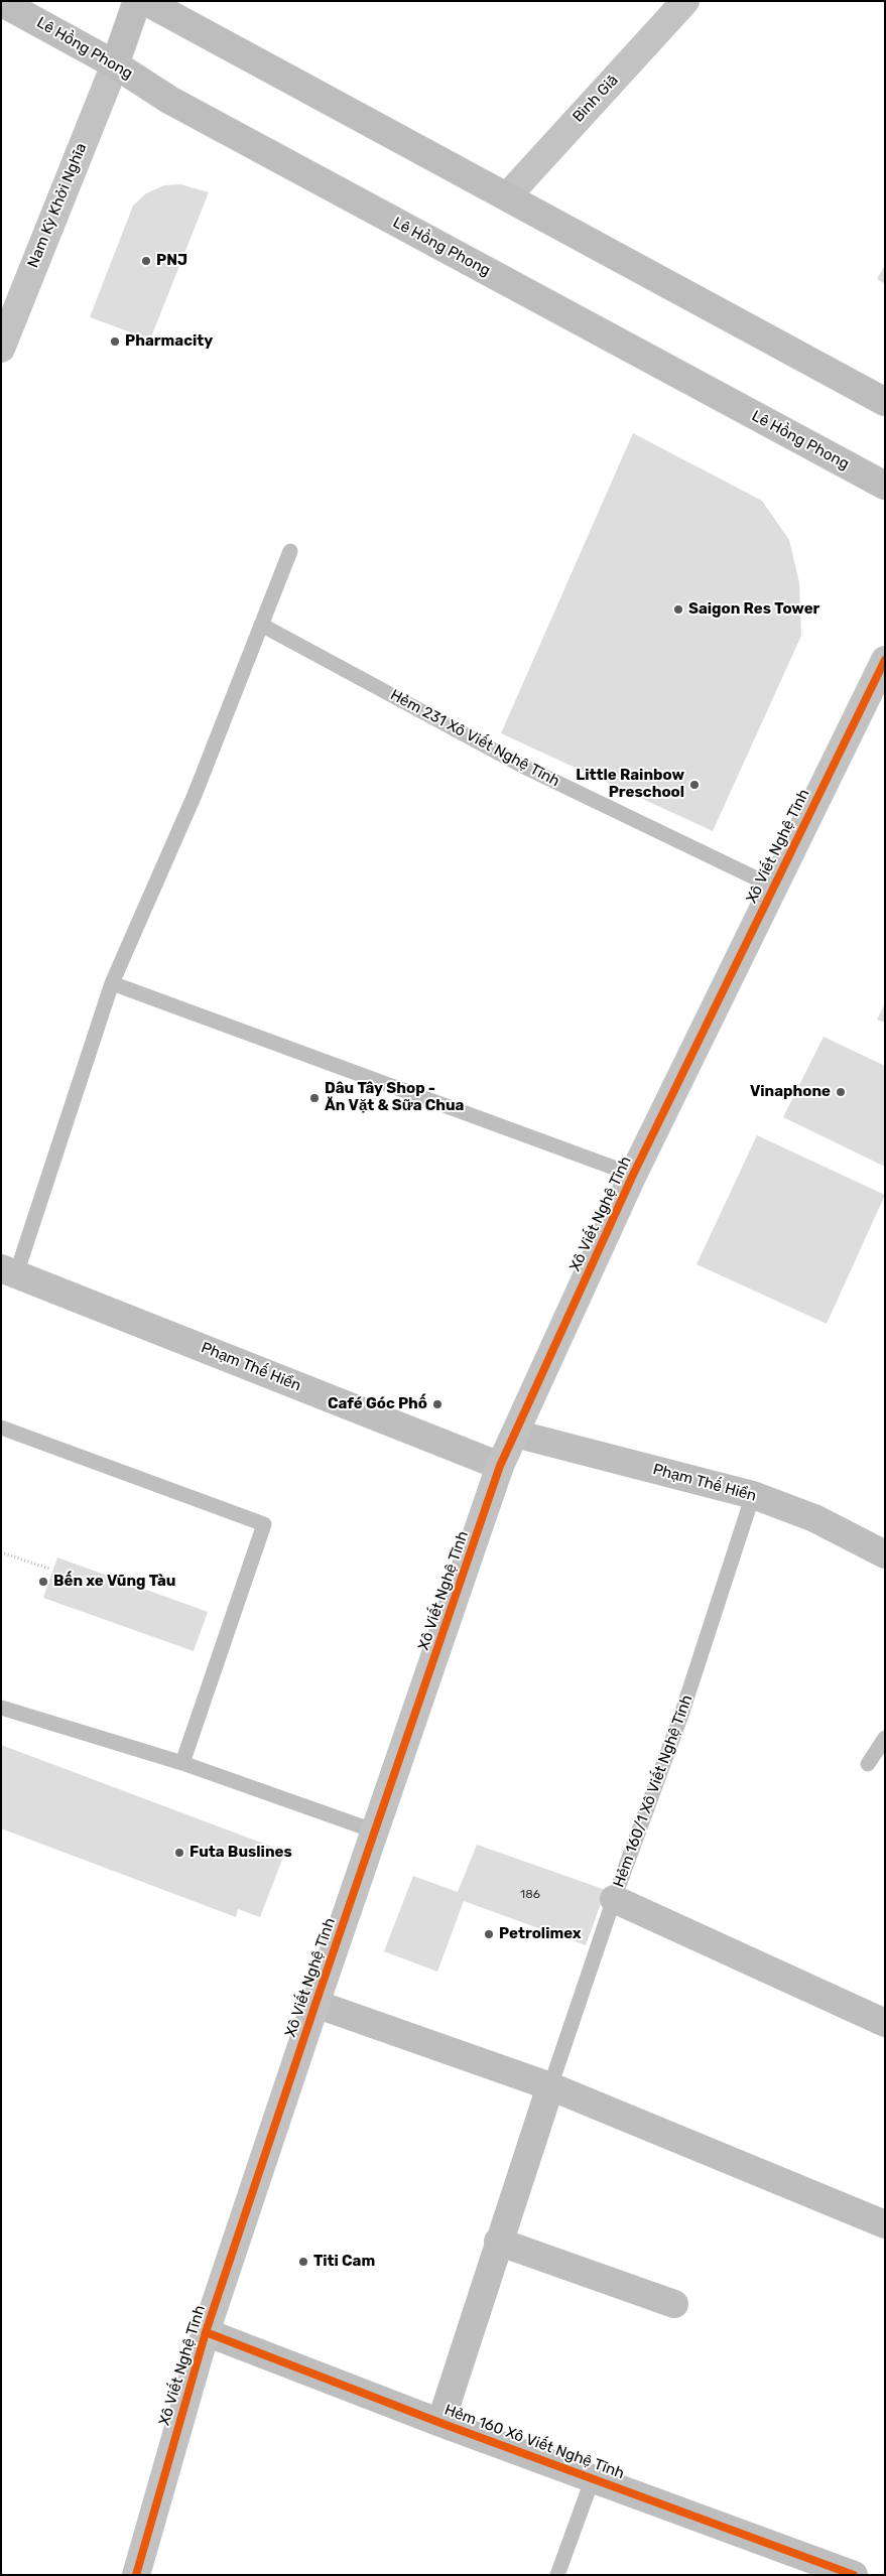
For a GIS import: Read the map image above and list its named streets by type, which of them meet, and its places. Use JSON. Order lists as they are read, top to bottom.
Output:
{
  "streets": {
    "main road": ["Lê Hồng Phong"],
    "street": [
      "Bình Giã",
      "Nam Kỳ Khởi Nghĩa",
      "Xô Viết Nghệ Tĩnh",
      "Phạm Thế Hiển",
      "Hẻm 160 Xô Viết Nghệ Tĩnh"
    ],
    "lane": ["Hẻm 231 Xô Viết Nghệ Tĩnh", "Hẻm 160/1 Xô Viết Nghệ Tĩnh"]
  },
  "crossings": [
    ["Lê Hồng Phong", "Nam Kỳ Khởi Nghĩa"],
    ["Hẻm 231 Xô Viết Nghệ Tĩnh", "Xô Viết Nghệ Tĩnh"],
    ["Xô Viết Nghệ Tĩnh", "Phạm Thế Hiển"],
    ["Xô Viết Nghệ Tĩnh", "Hẻm 160 Xô Viết Nghệ Tĩnh"],
    ["Phạm Thế Hiển", "Hẻm 160/1 Xô Viết Nghệ Tĩnh"]
  ],
  "places": [
    "PNJ",
    "Pharmacity",
    "Saigon Res Tower",
    "Little Rainbow Preschool",
    "Vinaphone",
    "Dâu Tây Shop - Ăn Vặt & Sữa Chua",
    "Café Góc Phố",
    "Bến xe Vũng Tàu",
    "Futa Buslines",
    "Petrolimex",
    "Titi Cam"
  ],
  "house_numbers": ["186"]
}
